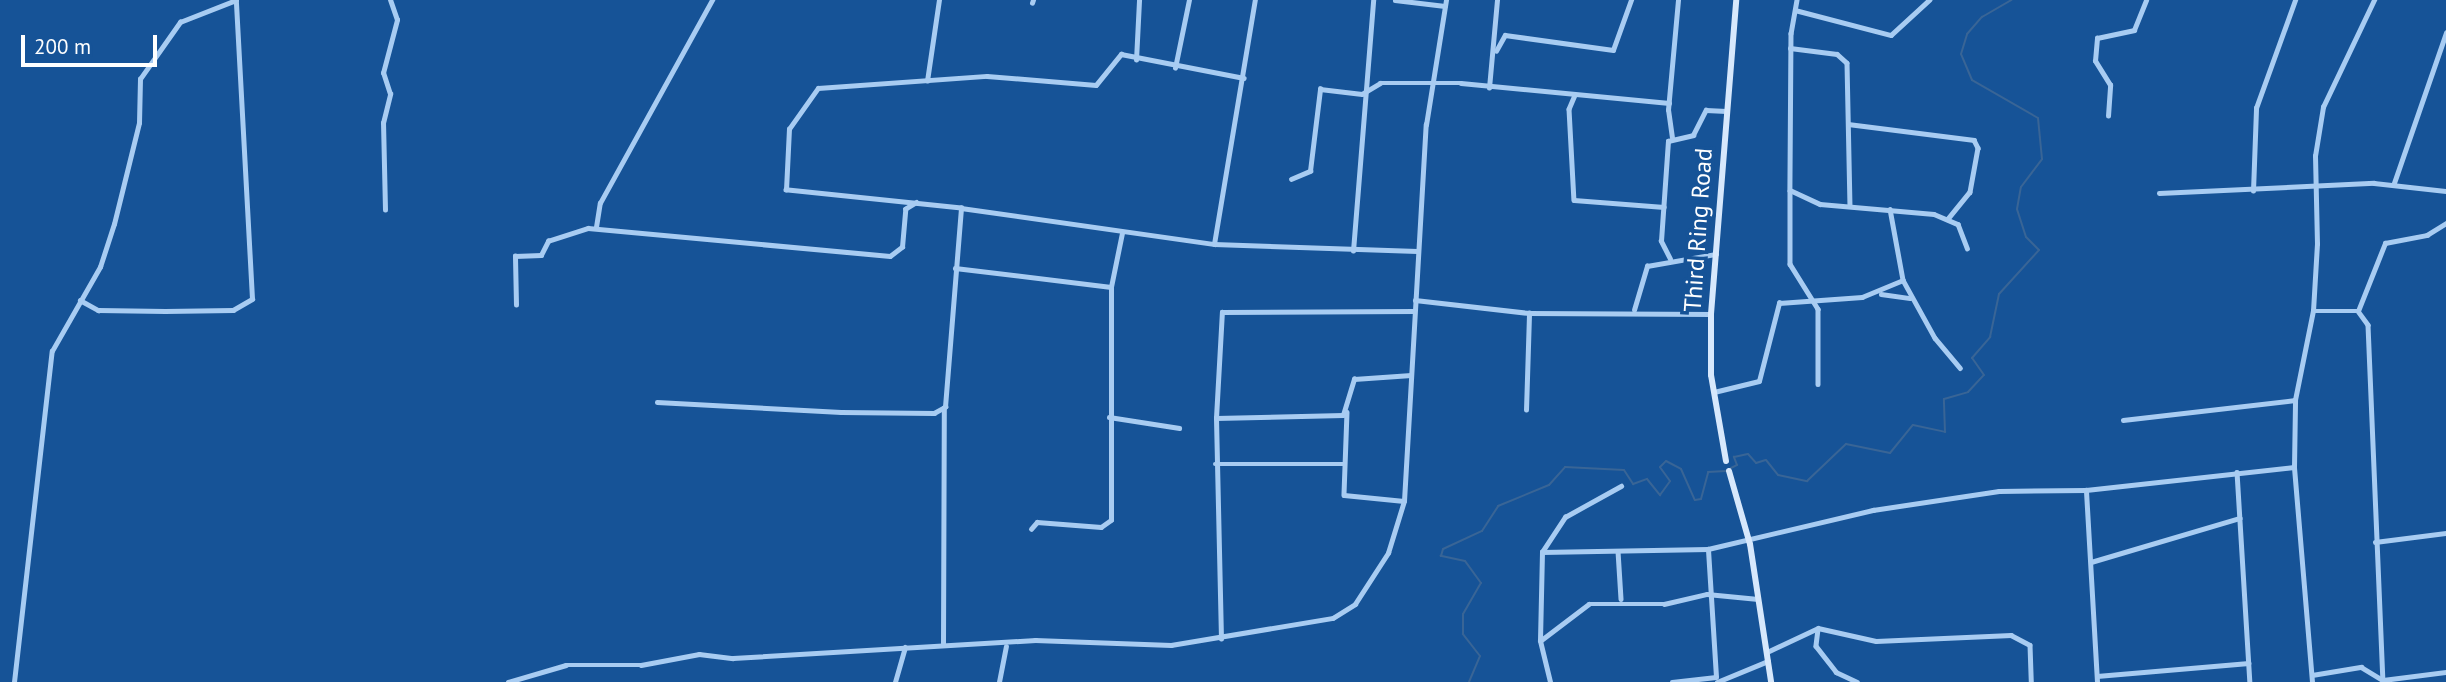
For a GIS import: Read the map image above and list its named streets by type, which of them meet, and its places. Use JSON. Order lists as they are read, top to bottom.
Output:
{
  "streets": {
    "street": ["Third Ring Road"]
  },
  "scale_bar": "200 m"
}
